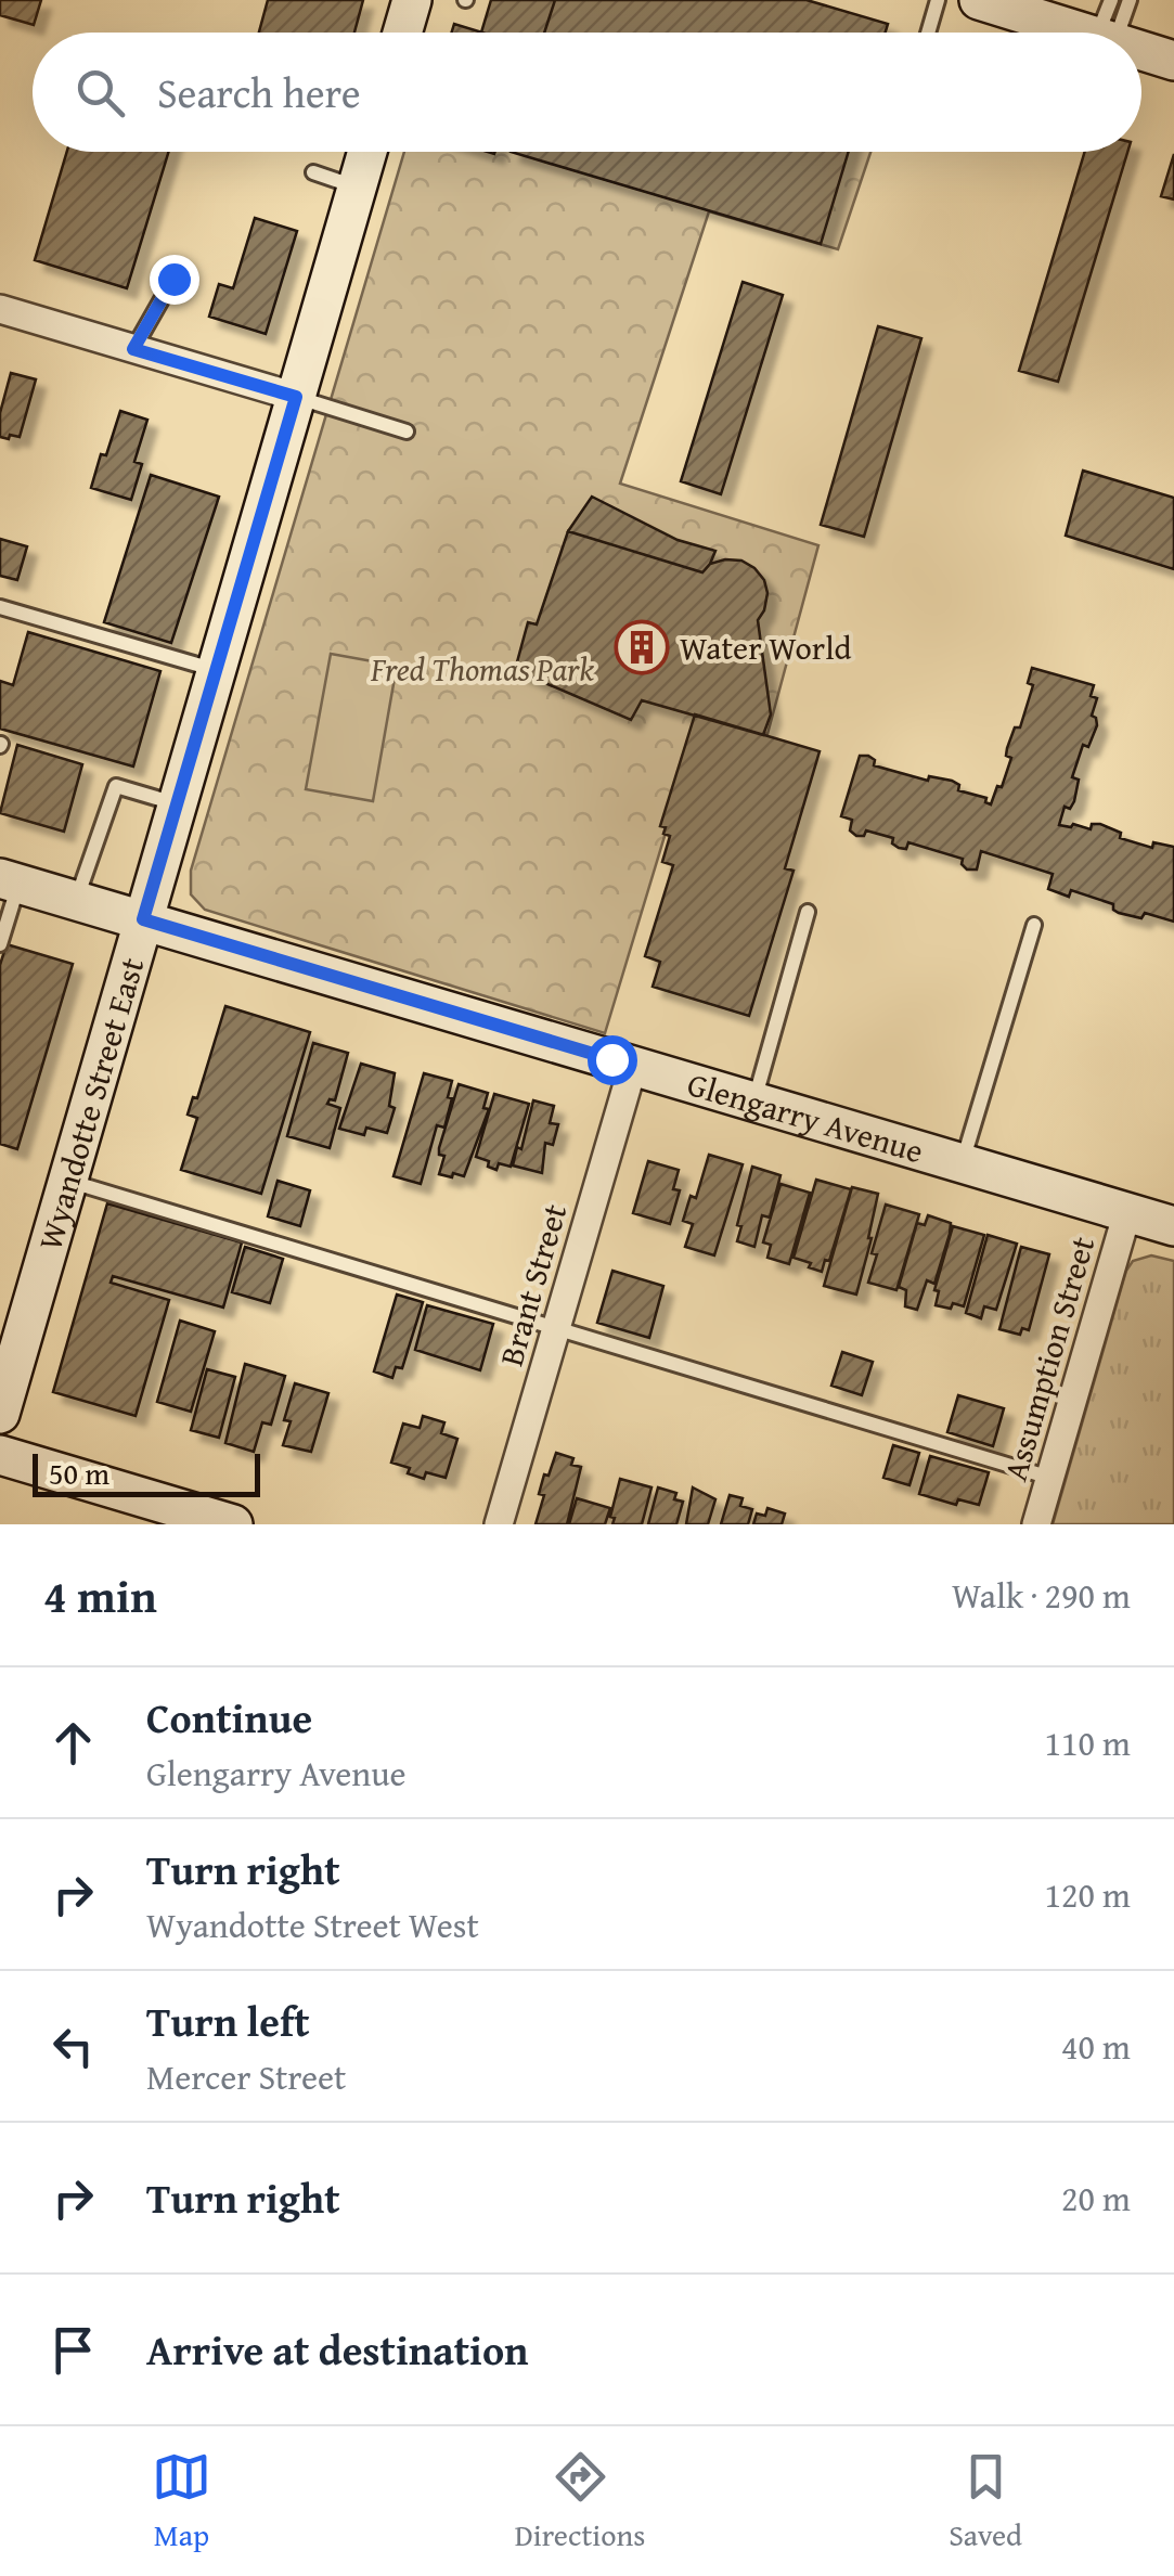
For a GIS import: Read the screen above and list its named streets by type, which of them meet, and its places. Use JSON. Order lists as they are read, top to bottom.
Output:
{
  "streets": {
    "main road": ["Wyandotte Street East", "Glengarry Avenue"],
    "street": ["Brant Street", "Assumption Street"]
  },
  "crossings": [
    ["Wyandotte Street East", "Glengarry Avenue"],
    ["Glengarry Avenue", "Brant Street"],
    ["Glengarry Avenue", "Assumption Street"]
  ],
  "parks": ["Fred Thomas Park"],
  "places": {
    "building": ["Water World"]
  },
  "scale_bar": "50 m",
  "page": {
    "search": "Search here",
    "scale": "50 m",
    "heading": ["4 min", "Walk · 290 m"],
    "list": [
      ["Continue", "Glengarry Avenue", "110 m"],
      ["Turn right", "Wyandotte Street West", "120 m"],
      ["Turn left", "Mercer Street", "40 m"],
      ["Turn right", "20 m"],
      "Arrive at destination"
    ],
    "nav": ["Map", "Directions", "Saved"]
  }
}
